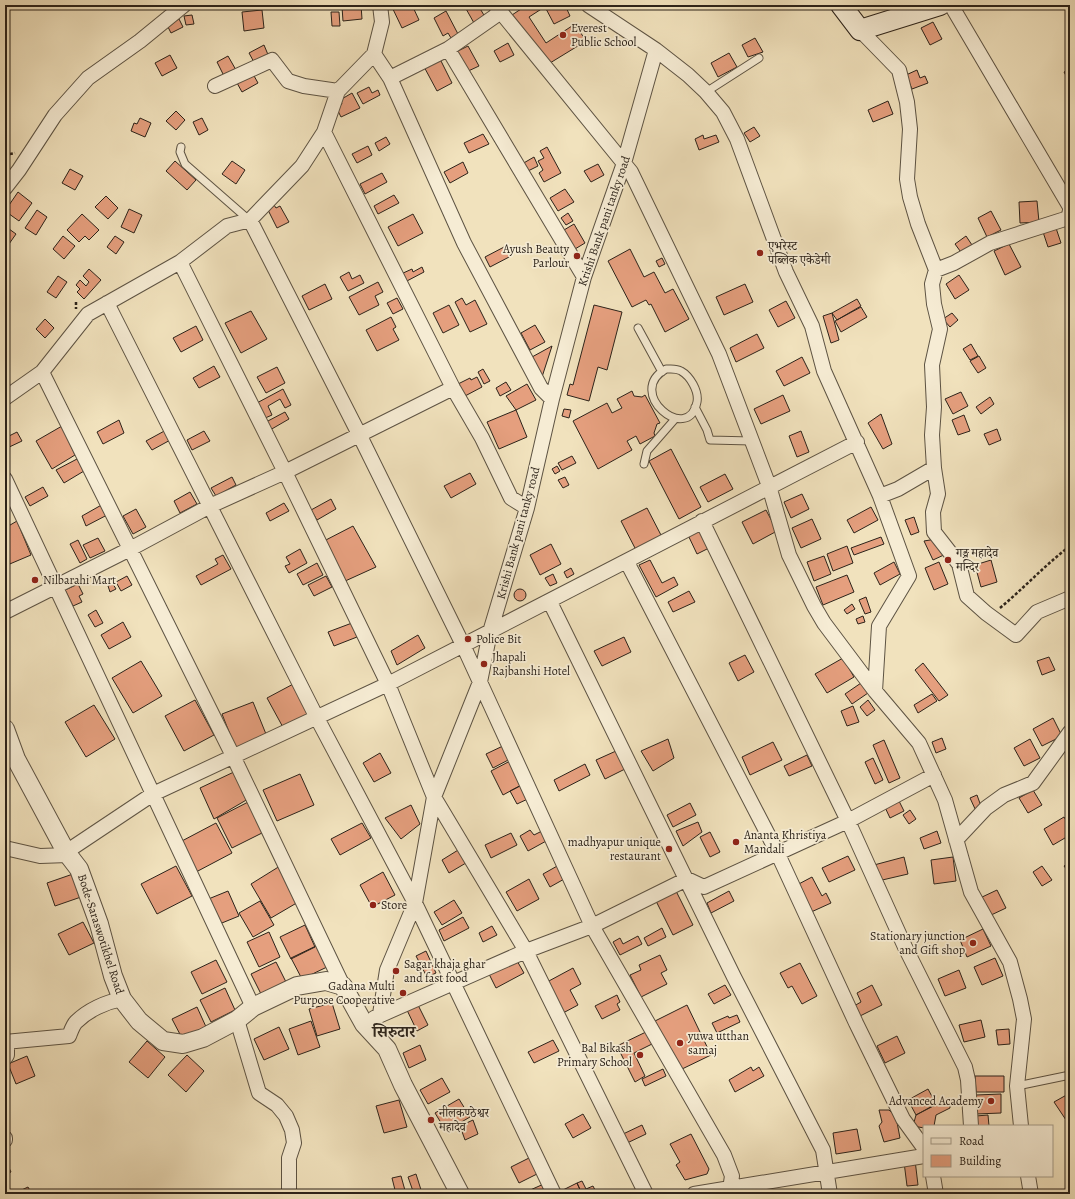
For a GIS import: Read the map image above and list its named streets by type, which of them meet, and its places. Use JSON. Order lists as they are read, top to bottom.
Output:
{
  "streets": {
    "street": ["Krishi Bank pani tanky road", "Bode-Saraswotikhel Road"]
  },
  "districts": ["सिरुटार"],
  "places": [
    "Everest Public School",
    "एभरेस्ट पब्लिक एकेडेमी",
    "Ayush Beauty Parlour",
    "गङ्खु महादेव मन्दिर",
    "Nilbarahi Mart",
    "Police Bit",
    "Jhapali Rajbanshi Hotel",
    "Ananta Khristiya Mandali",
    "madhyapur unique restaurant",
    "Store",
    "Stationary junction and Gift shop",
    "Sagar khaja ghar and fast food",
    "Gadana Multi Purpose Cooperative",
    "yuwa utthan samaj",
    "Bal Bikash Primary School",
    "Advanced Academy",
    "नीलकण्ठेश्वर महादेव"
  ],
  "legend": ["Road", "Building"]
}
